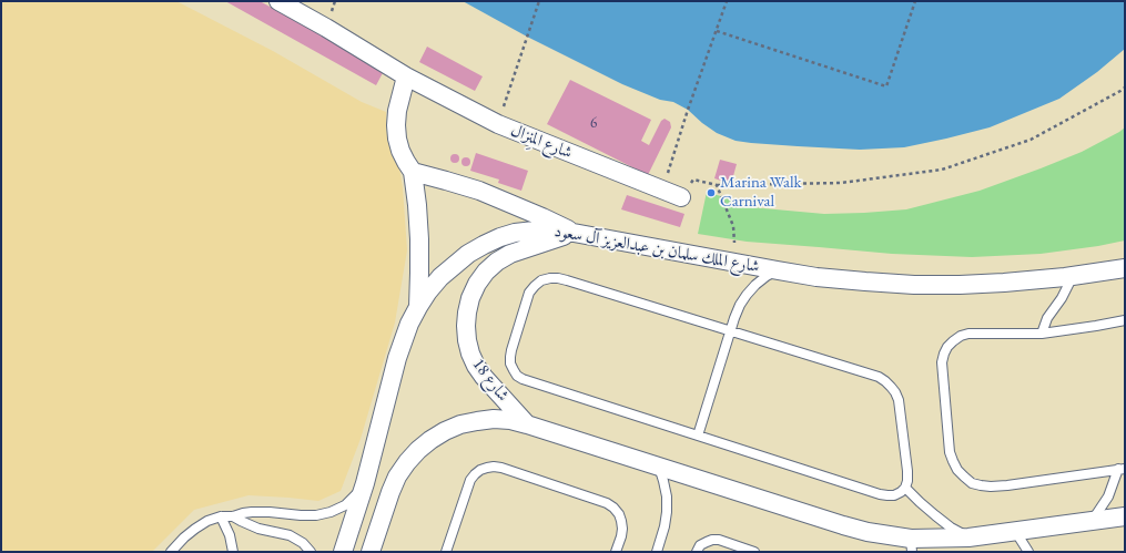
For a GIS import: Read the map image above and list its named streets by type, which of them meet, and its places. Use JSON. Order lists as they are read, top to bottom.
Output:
{
  "streets": {
    "street": ["شارع المِنزال", "شارع الملك سلمان بن عبدالعزيز آل سعود", "شارع 18"]
  },
  "crossings": [
    ["شارع الملك سلمان بن عبدالعزيز آل سعود", "شارع 18"]
  ],
  "places": ["Marina Walk Carnival"],
  "house_numbers": ["6"]
}
